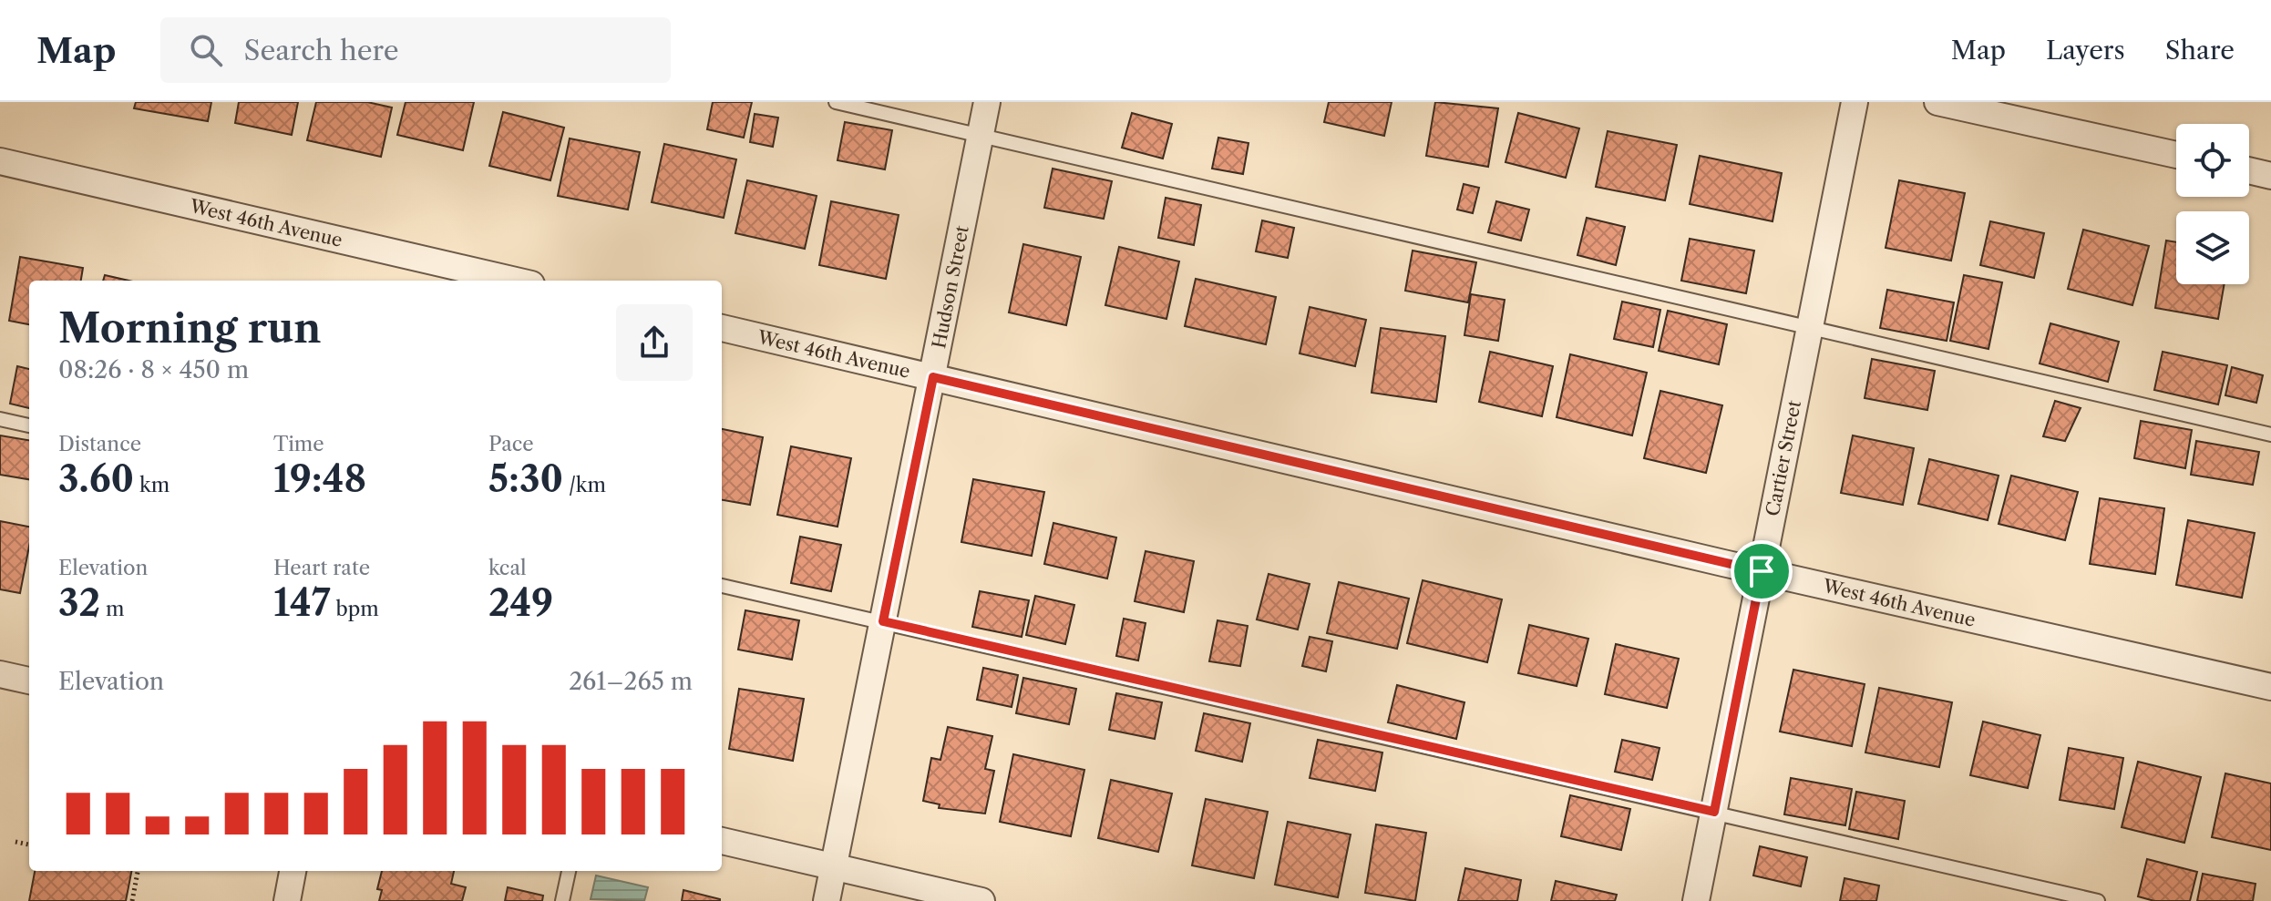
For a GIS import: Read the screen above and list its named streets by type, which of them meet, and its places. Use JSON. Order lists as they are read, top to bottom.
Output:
{
  "streets": {
    "street": ["West 46th Avenue", "Hudson Street", "Cartier Street"]
  },
  "crossings": [
    ["West 46th Avenue", "Hudson Street"],
    ["West 46th Avenue", "Cartier Street"]
  ],
  "page": {
    "header": "Map",
    "search": "Search here",
    "nav": ["Map", "Layers", "Share"],
    "heading": ["Morning run", "08:26 · 8 × 450 m"],
    "stats": [
      ["Distance", "3.60 km"],
      ["Time", "19:48"],
      ["Pace", "5:30 /km"],
      ["Elevation", "32 m"],
      ["Heart rate", "147 bpm"],
      ["kcal", "249"]
    ],
    "chart": ["Elevation", "261–265 m"]
  }
}
